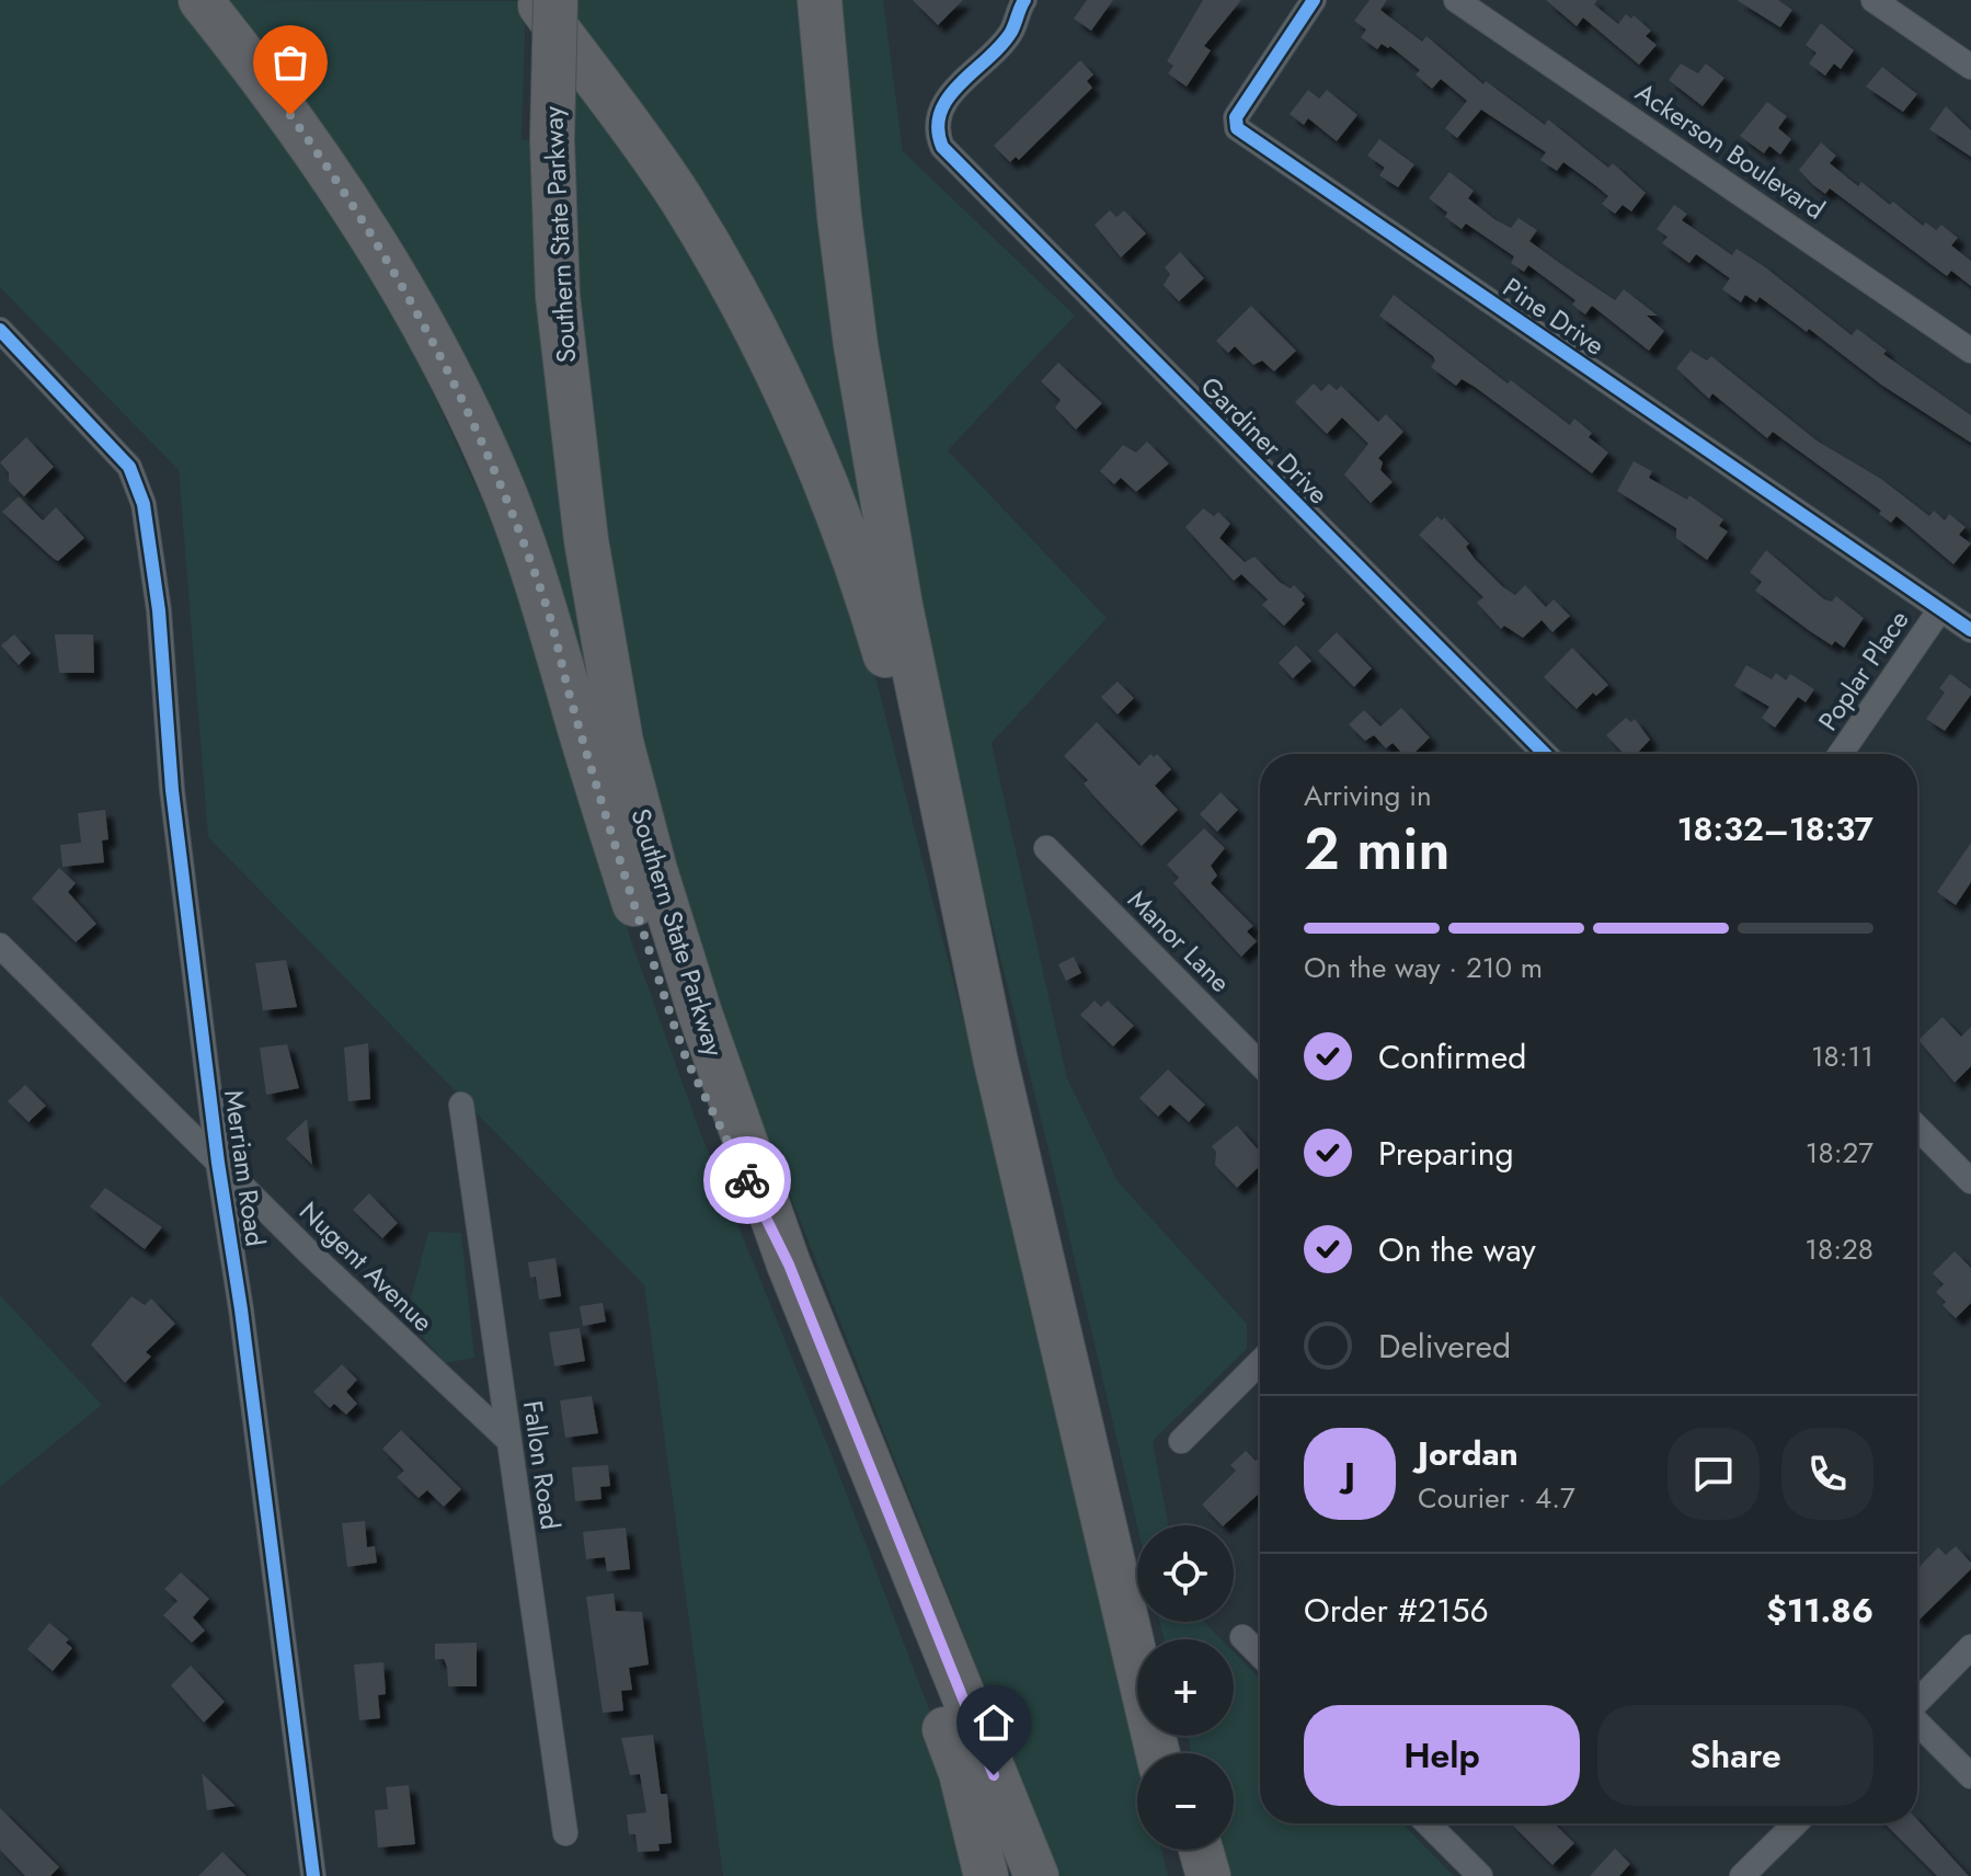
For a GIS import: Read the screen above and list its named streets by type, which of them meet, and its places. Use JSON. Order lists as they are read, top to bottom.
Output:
{
  "streets": {
    "highway": ["Southern State Parkway"],
    "street": [
      "Ackerson Boulevard",
      "Pine Drive",
      "Gardiner Drive",
      "Poplar Place",
      "Manor Lane",
      "Merriam Road",
      "Nugent Avenue",
      "Fallon Road"
    ]
  },
  "crossings": [
    ["Pine Drive", "Poplar Place"],
    ["Merriam Road", "Nugent Avenue"],
    ["Nugent Avenue", "Fallon Road"]
  ],
  "page": {
    "heading": ["2 min", "Arriving in", "18:32–18:37"],
    "panel": [
      "Jordan",
      "Courier · 4.7",
      "Order #2156",
      "$11.86"
    ],
    "bar": "On the way · 210 m",
    "list": [
      ["Confirmed", "18:11"],
      ["Preparing", "18:27"],
      ["On the way", "18:28"],
      "Delivered"
    ],
    "round": "J",
    "map_buttons": ["+", "−"],
    "buttons": ["Help", "Share"]
  }
}
